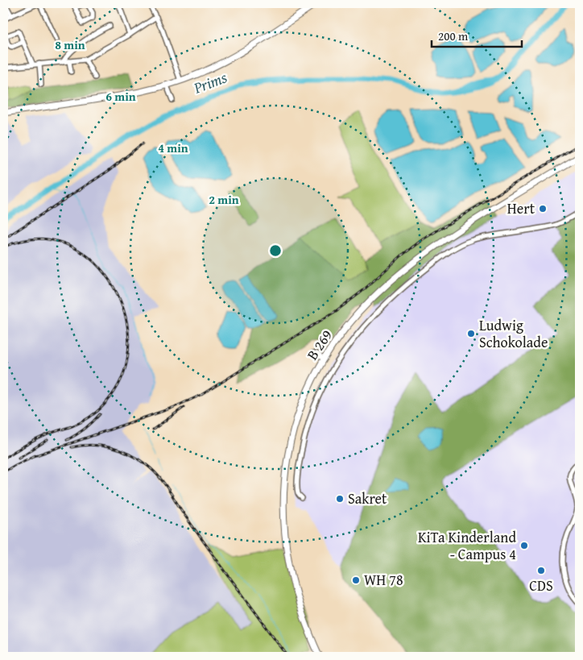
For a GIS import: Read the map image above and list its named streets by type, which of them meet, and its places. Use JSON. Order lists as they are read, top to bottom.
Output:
{
  "streets": {
    "main road": ["B 269"]
  },
  "water": ["Prims"],
  "places": [
    "Hert",
    "Ludwig Schokolade",
    "Sakret",
    "KiTa Kinderland - Campus 4",
    "CDS",
    "WH 78"
  ],
  "scale_bar": "200 m",
  "rings": [
    "8 min",
    "6 min",
    "4 min",
    "2 min"
  ]
}
